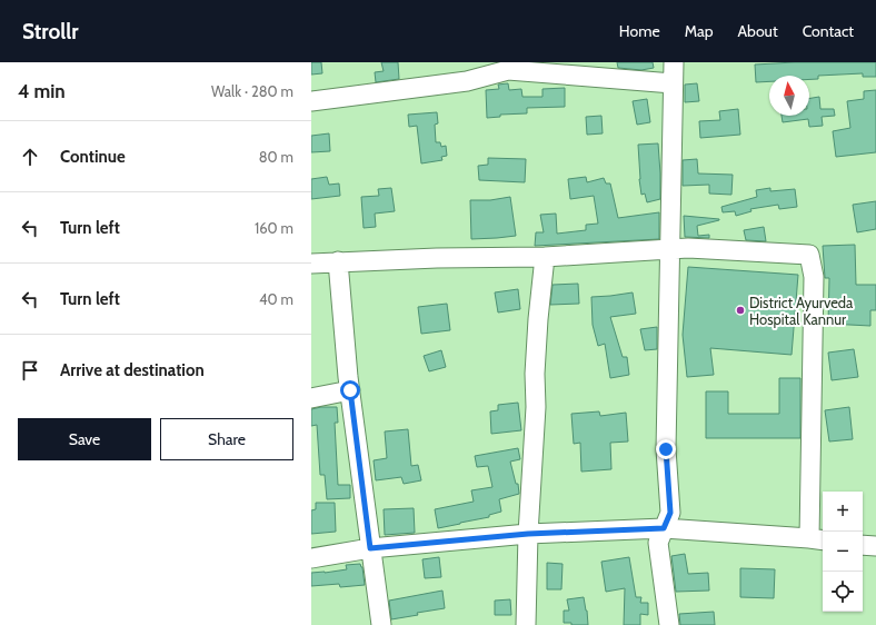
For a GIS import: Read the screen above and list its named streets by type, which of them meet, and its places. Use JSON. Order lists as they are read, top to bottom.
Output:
{
  "places": ["District Ayurveda Hospital Kannur"],
  "north": "top",
  "page": {
    "header": "Strollr",
    "nav": [
      "Home",
      "Map",
      "About",
      "Contact"
    ],
    "heading": ["4 min", "Walk · 280 m"],
    "list": [
      ["Continue", "80 m"],
      ["Turn left", "160 m"],
      ["Turn left", "40 m"],
      "Arrive at destination"
    ],
    "buttons": ["Save", "Share"],
    "map_buttons": ["+", "−"]
  }
}
